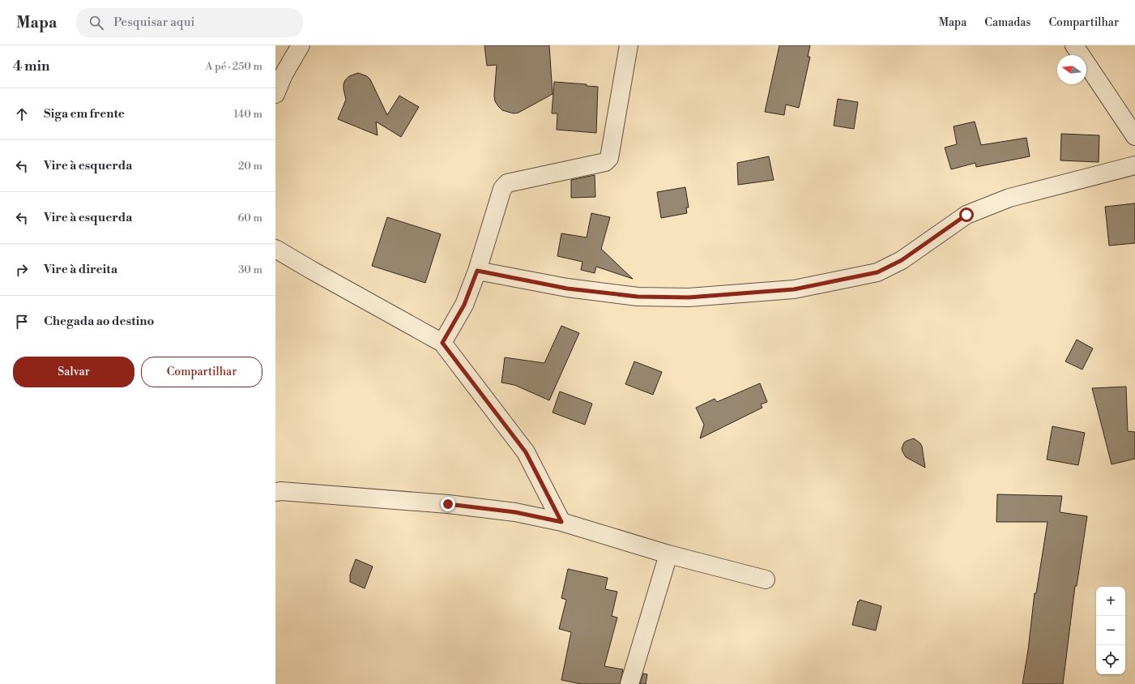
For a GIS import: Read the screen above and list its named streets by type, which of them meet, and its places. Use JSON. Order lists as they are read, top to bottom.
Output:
{
  "north": "left",
  "page": {
    "header": "Mapa",
    "search": "Pesquisar aqui",
    "nav": ["Mapa", "Camadas", "Compartilhar"],
    "heading": ["4 min", "A pé · 250 m"],
    "list": [
      ["Siga em frente", "140 m"],
      ["Vire à esquerda", "20 m"],
      ["Vire à esquerda", "60 m"],
      ["Vire à direita", "30 m"],
      "Chegada ao destino"
    ],
    "buttons": ["Salvar", "Compartilhar"],
    "map_buttons": ["+", "−"]
  }
}
